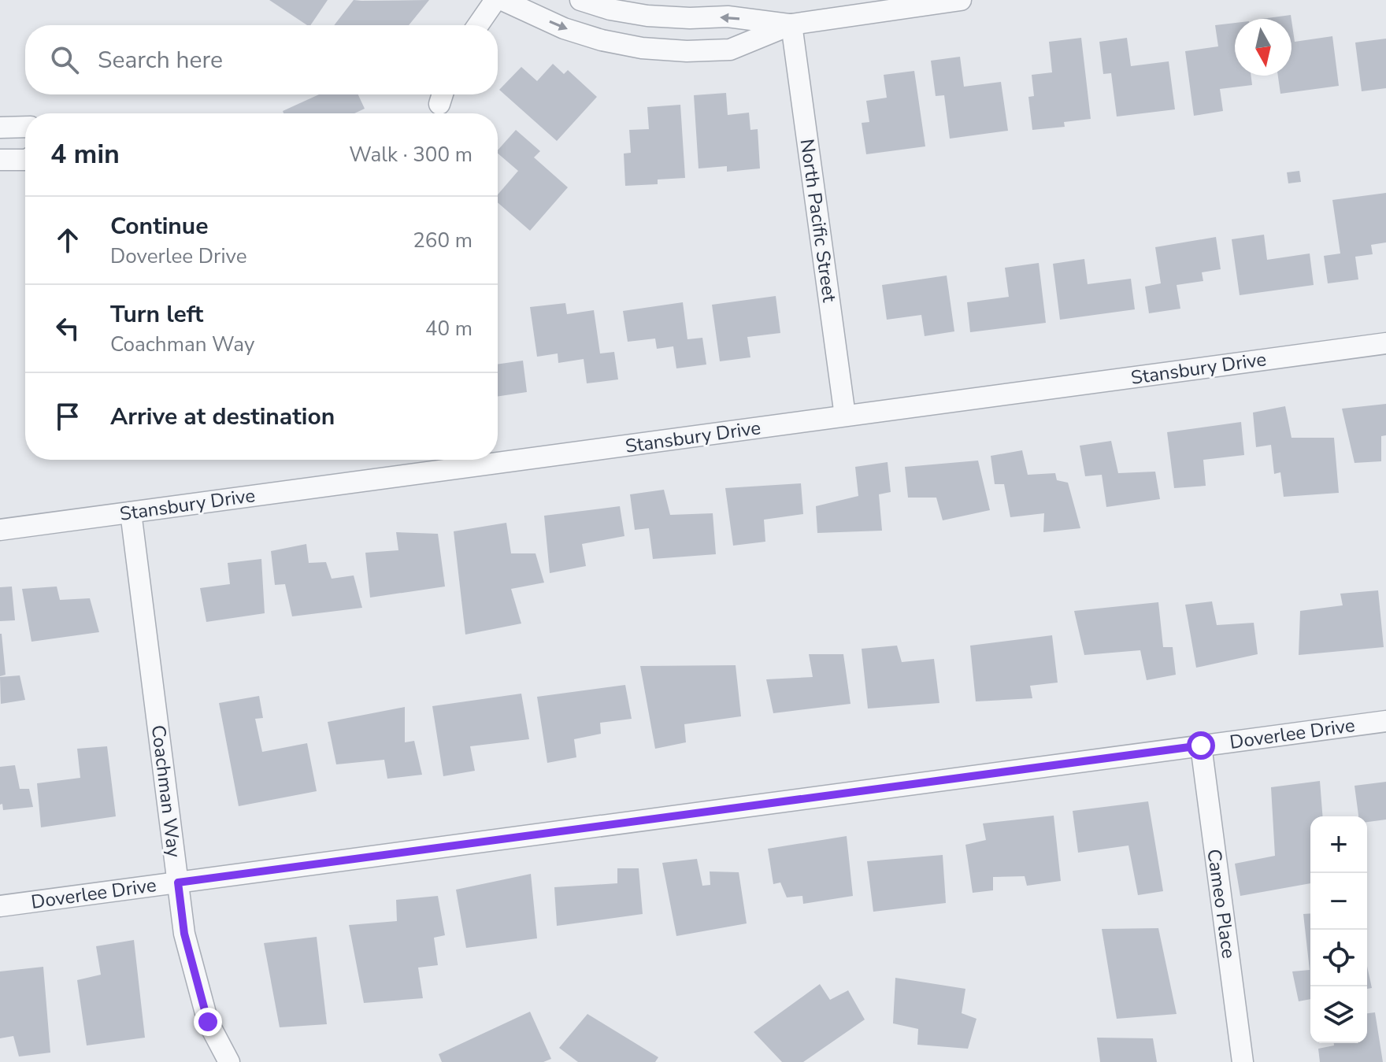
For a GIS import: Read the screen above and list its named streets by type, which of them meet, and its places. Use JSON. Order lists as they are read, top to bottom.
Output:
{
  "streets": {
    "street": [
      "North Pacific Street",
      "Stansbury Drive",
      "Doverlee Drive",
      "Coachman Way",
      "Cameo Place"
    ]
  },
  "crossings": [
    ["North Pacific Street", "Stansbury Drive"],
    ["Stansbury Drive", "Coachman Way"],
    ["Doverlee Drive", "Coachman Way"],
    ["Doverlee Drive", "Cameo Place"]
  ],
  "north": "bottom",
  "page": {
    "search": "Search here",
    "heading": ["4 min", "Walk · 300 m"],
    "list": [
      ["Continue", "Doverlee Drive", "260 m"],
      ["Turn left", "Coachman Way", "40 m"],
      "Arrive at destination"
    ],
    "map_buttons": ["+", "−"]
  }
}
